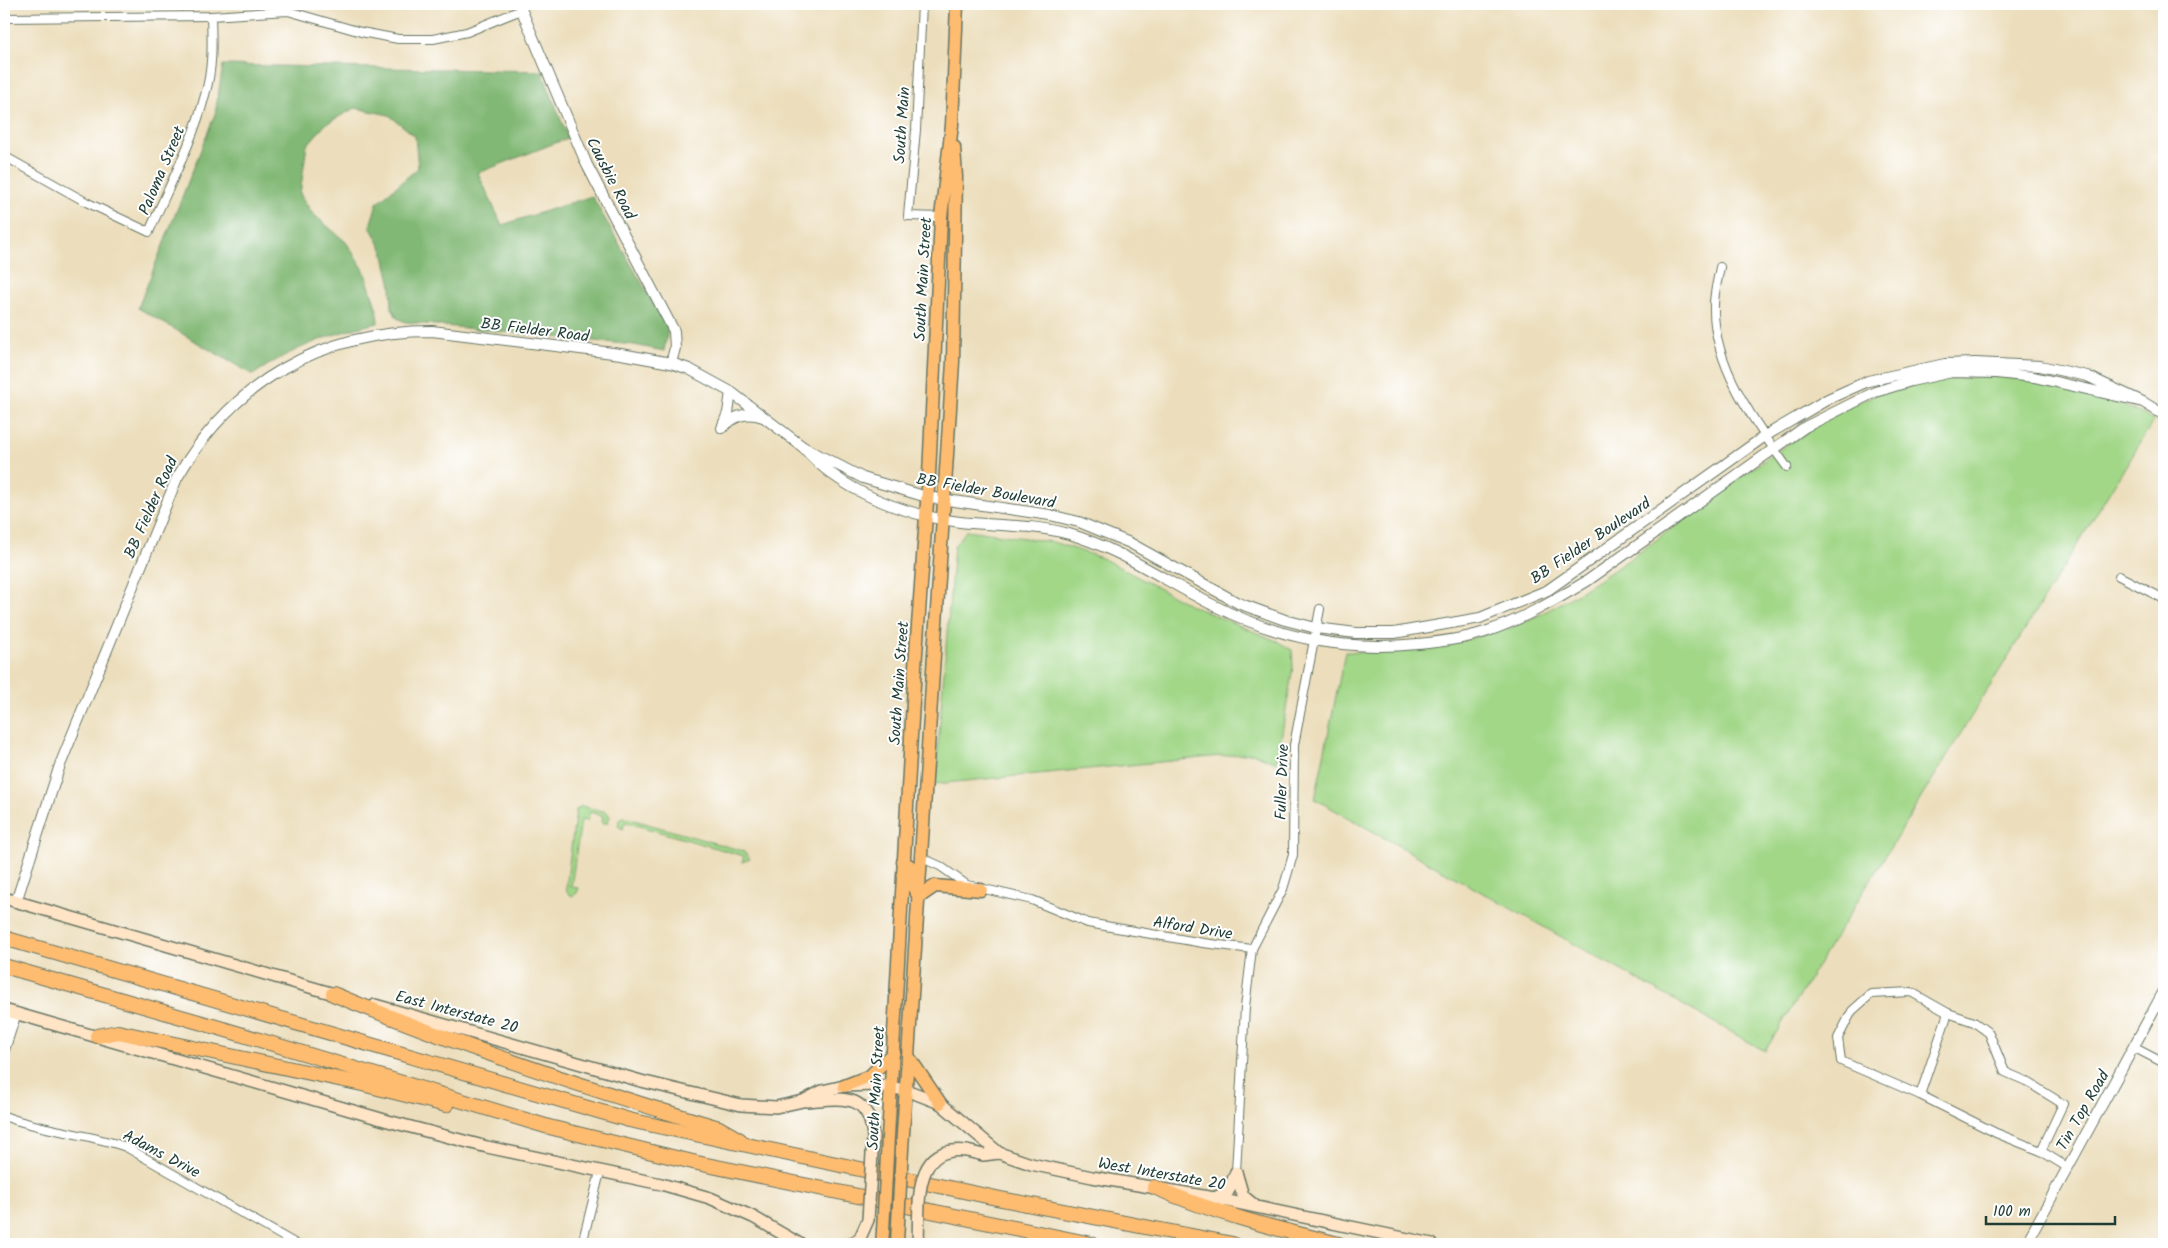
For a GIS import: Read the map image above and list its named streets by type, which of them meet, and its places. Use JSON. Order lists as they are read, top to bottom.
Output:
{
  "streets": {
    "main road": ["South Main Street", "East Interstate 20", "West Interstate 20"],
    "street": [
      "South Main",
      "Paloma Street",
      "Causbie Road",
      "BB Fielder Road",
      "BB Fielder Boulevard",
      "Fuller Drive",
      "Alford Drive",
      "Tin Top Road",
      "Adams Drive"
    ]
  },
  "crossings": [
    ["South Main", "South Main Street"],
    ["Causbie Road", "BB Fielder Road"],
    ["South Main Street", "BB Fielder Boulevard"],
    ["South Main Street", "Alford Drive"],
    ["South Main Street", "East Interstate 20"],
    ["South Main Street", "West Interstate 20"],
    ["BB Fielder Road", "BB Fielder Boulevard"],
    ["BB Fielder Road", "East Interstate 20"],
    ["BB Fielder Boulevard", "Fuller Drive"],
    ["Fuller Drive", "Alford Drive"],
    ["East Interstate 20", "West Interstate 20"]
  ],
  "scale_bar": "100 m"
}
